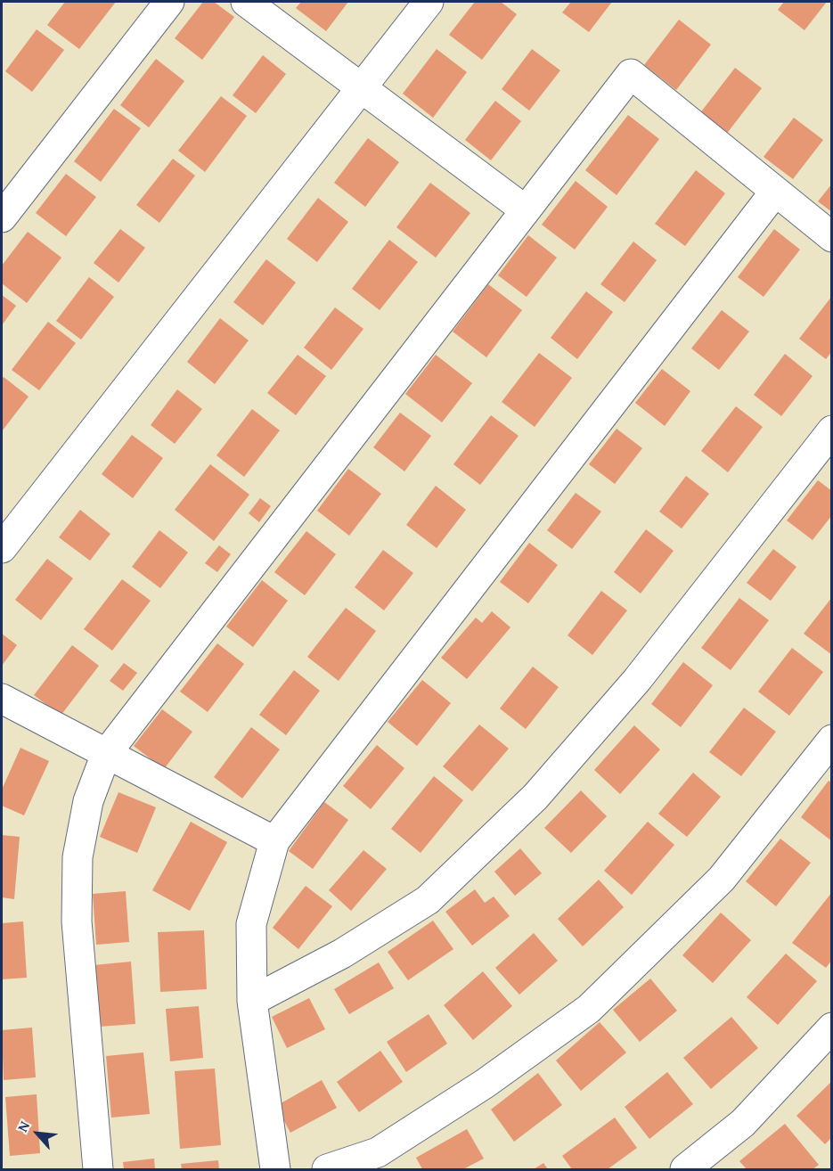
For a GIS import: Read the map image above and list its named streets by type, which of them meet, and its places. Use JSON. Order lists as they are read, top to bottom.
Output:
{
  "north": "top left"
}
